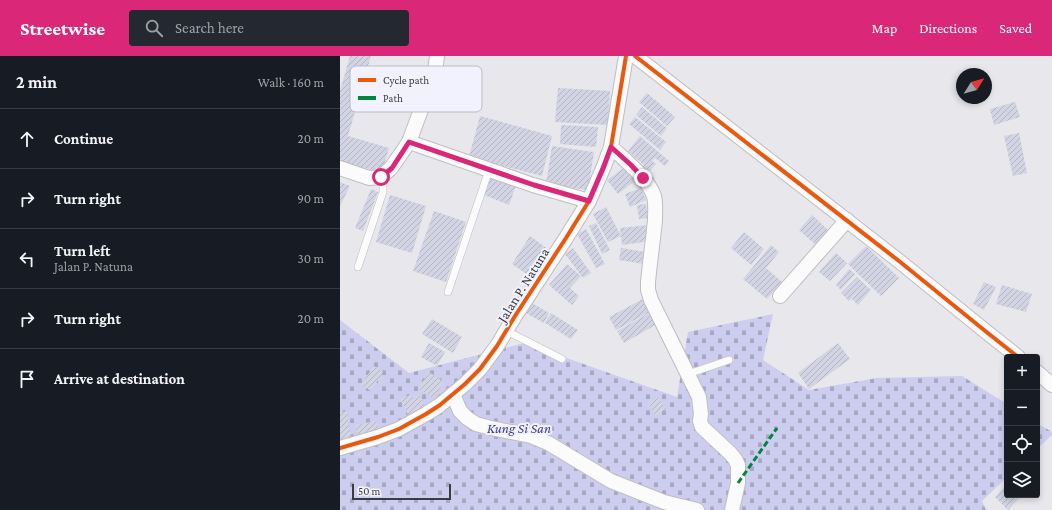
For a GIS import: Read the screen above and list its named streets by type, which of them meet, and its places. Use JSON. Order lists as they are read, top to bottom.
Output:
{
  "streets": {
    "street": ["Jalan P. Natuna"]
  },
  "parks": ["Kung Si San"],
  "legend": ["Cycle path", "Path"],
  "scale_bar": "50 m",
  "north": "top right",
  "page": {
    "header": "Streetwise",
    "search": "Search here",
    "nav": ["Map", "Directions", "Saved"],
    "heading": ["2 min", "Walk · 160 m"],
    "list": [
      ["Continue", "20 m"],
      ["Turn right", "90 m"],
      ["Turn left", "Jalan P. Natuna", "30 m"],
      ["Turn right", "20 m"],
      "Arrive at destination"
    ],
    "map_buttons": ["+", "−"],
    "scale": "50 m"
  }
}
